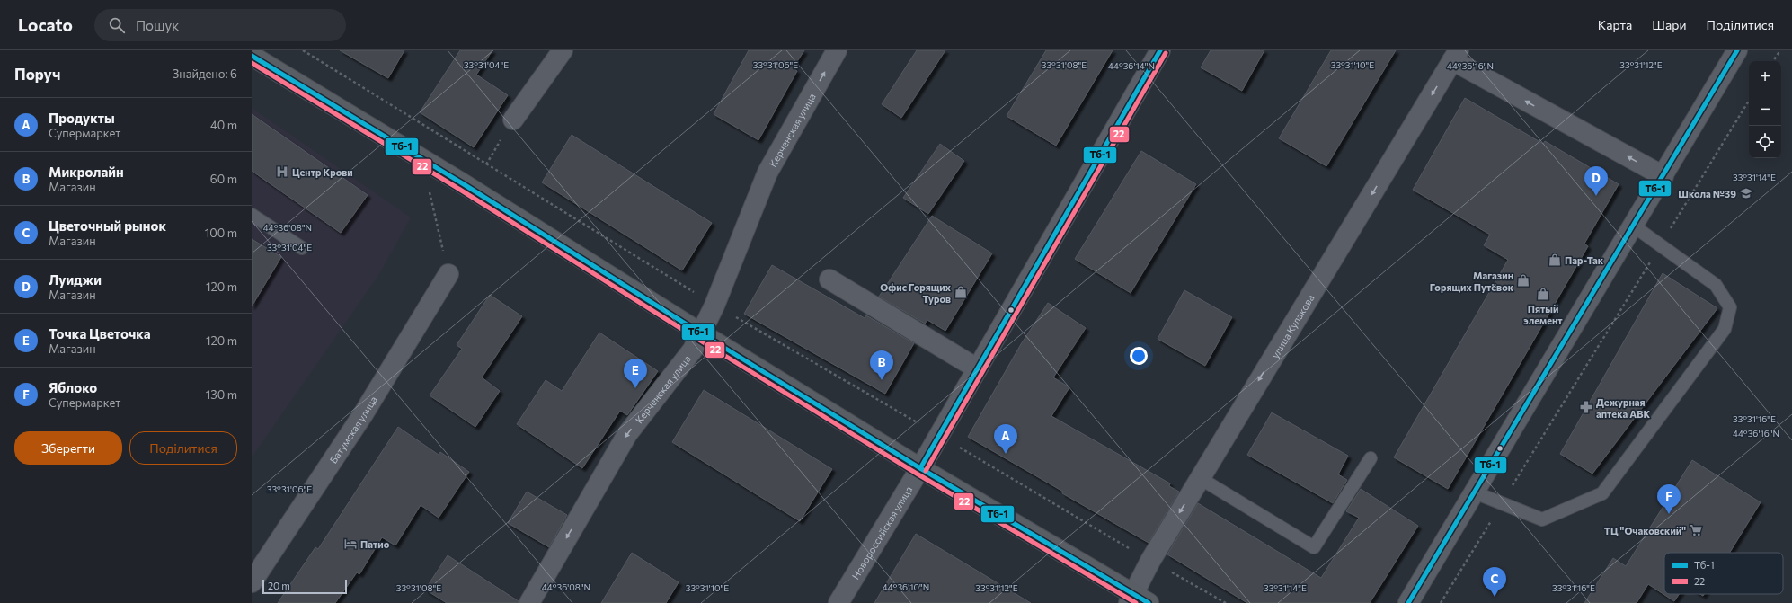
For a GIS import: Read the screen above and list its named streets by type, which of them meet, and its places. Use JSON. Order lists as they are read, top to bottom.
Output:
{
  "streets": {
    "street": [
      "Керченская улица",
      "улица Кулакова",
      "Батумская улица",
      "Новороссийская улица"
    ]
  },
  "one_way": ["улица Кулакова"],
  "places": {
    "hospital": ["Центр Крови"],
    "school or university": ["Школа №39"],
    "shop": [
      "Пар-Так",
      "Магазин Горящих Путёвок",
      "Офис Горящих Туров",
      "Пятый элемент"
    ],
    "pharmacy": ["Дежурная аптека АВК"],
    "supermarket": ["ТЦ \"Очаковский\""],
    "hotel": ["Патио"]
  },
  "lines": ["transit line Тб-1", "transit line 22"],
  "legend": ["Тб-1", "22"],
  "scale_bar": "20 m",
  "page": {
    "header": "Locato",
    "search": "Пошук",
    "nav": ["Карта", "Шари", "Поділитися"],
    "heading": ["Поруч", "Знайдено: 6"],
    "map_buttons": ["+", "−"],
    "list": [
      {
        "mark": "A",
        "name": "Продукты",
        "note": "Супермаркет",
        "value": "40 m"
      },
      {
        "mark": "B",
        "name": "Микролайн",
        "note": "Магазин",
        "value": "60 m"
      },
      {
        "mark": "C",
        "name": "Цветочный рынок",
        "note": "Магазин",
        "value": "100 m"
      },
      {
        "mark": "D",
        "name": "Луиджи",
        "note": "Магазин",
        "value": "120 m"
      },
      {
        "mark": "E",
        "name": "Точка Цветочка",
        "note": "Магазин",
        "value": "120 m"
      },
      {
        "mark": "F",
        "name": "Яблоко",
        "note": "Супермаркет",
        "value": "130 m"
      }
    ],
    "pins": [
      "D",
      "B",
      "E",
      "A",
      "F",
      "C"
    ],
    "buttons": ["Зберегти", "Поділитися"],
    "scale": "20 m"
  },
  "coordinates": [
    "33°31'04\"E",
    "33°31'06\"E",
    "33°31'08\"E",
    "33°31'12\"E",
    "33°31'10\"E",
    "44°36'14\"N",
    "44°36'16\"N",
    "33°31'14\"E",
    "44°36'08\"N",
    "33°31'16\"E",
    "44°36'10\"N"
  ]
}
